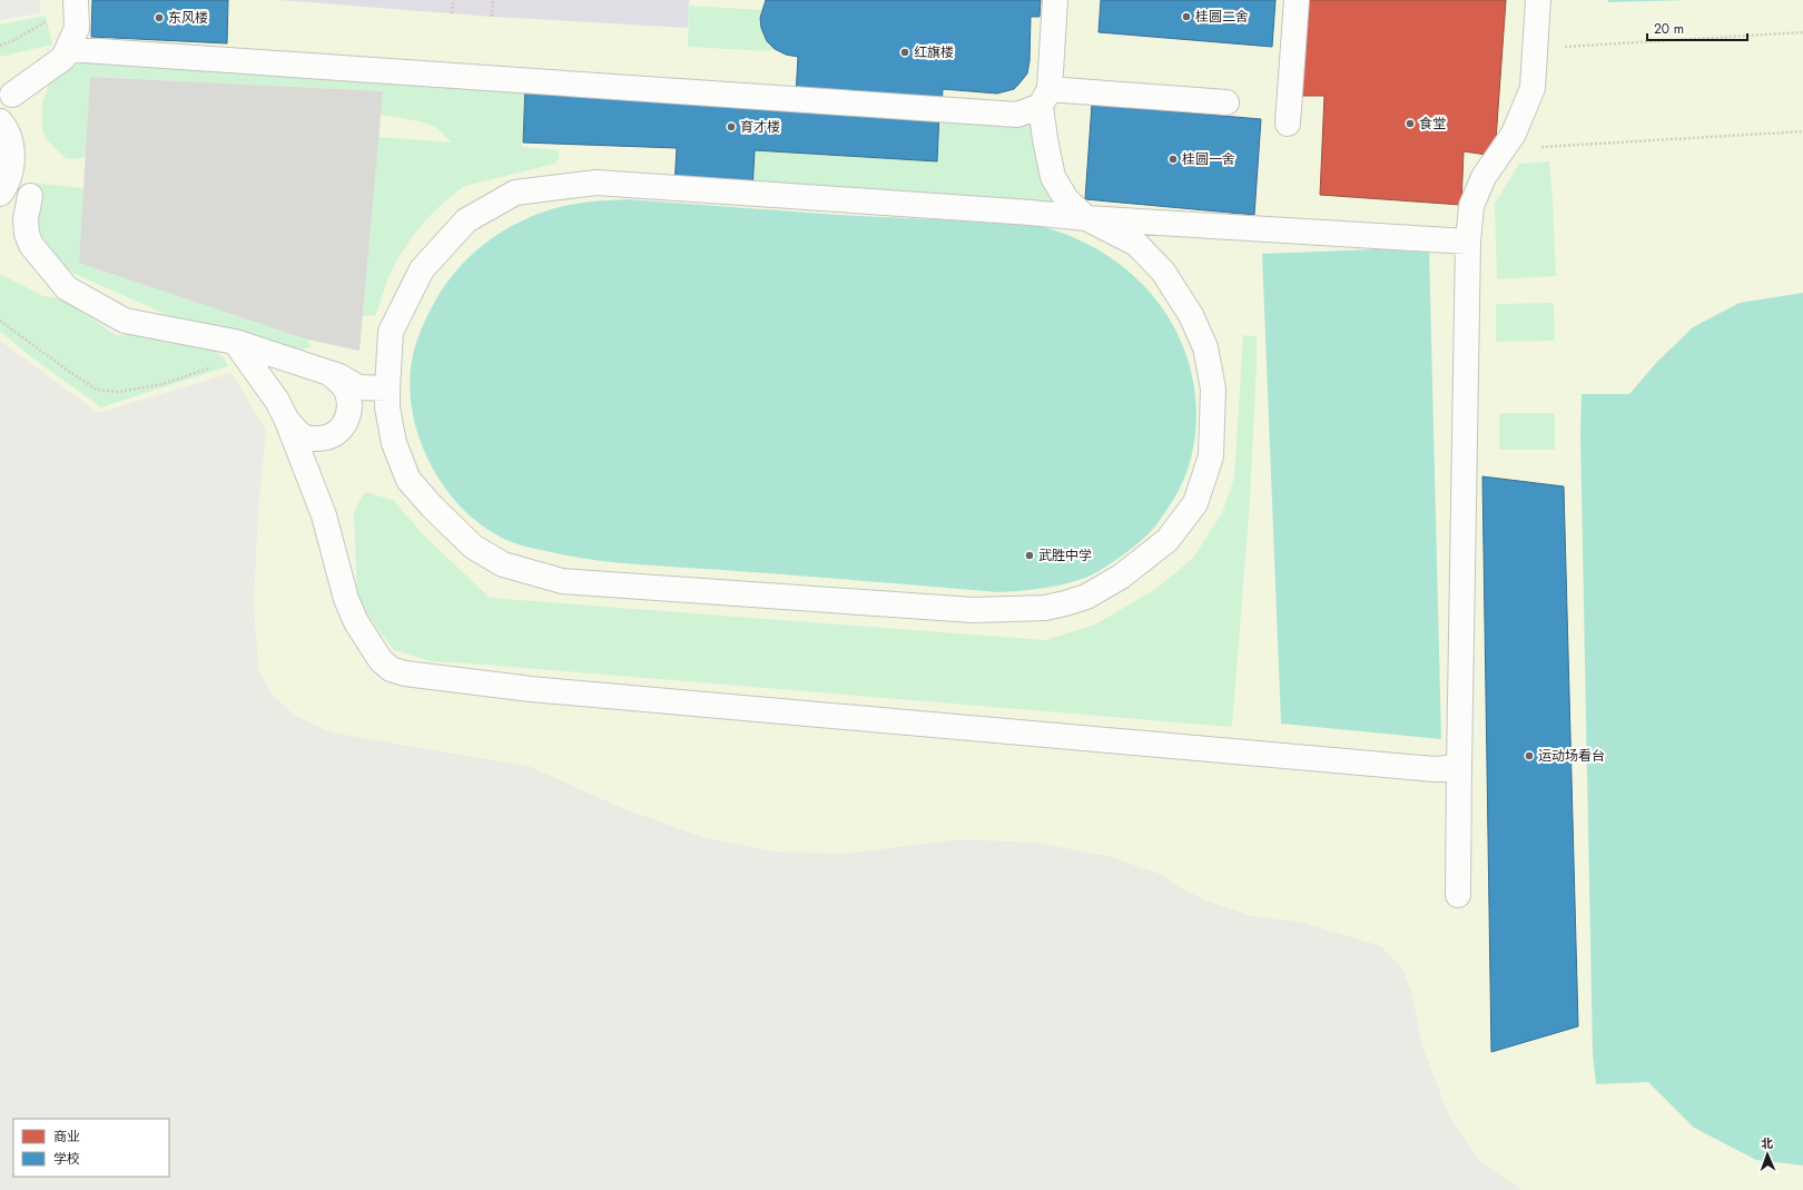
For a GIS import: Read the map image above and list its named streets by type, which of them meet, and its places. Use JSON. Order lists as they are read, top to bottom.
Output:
{
  "places": [
    "桂圆二舍",
    "东风楼",
    "红旗楼",
    "食堂",
    "育才楼",
    "桂圆一舍",
    "武胜中学",
    "运动场看台"
  ],
  "legend": ["商业", "学校"],
  "scale_bar": "20 m",
  "north": "top"
}
